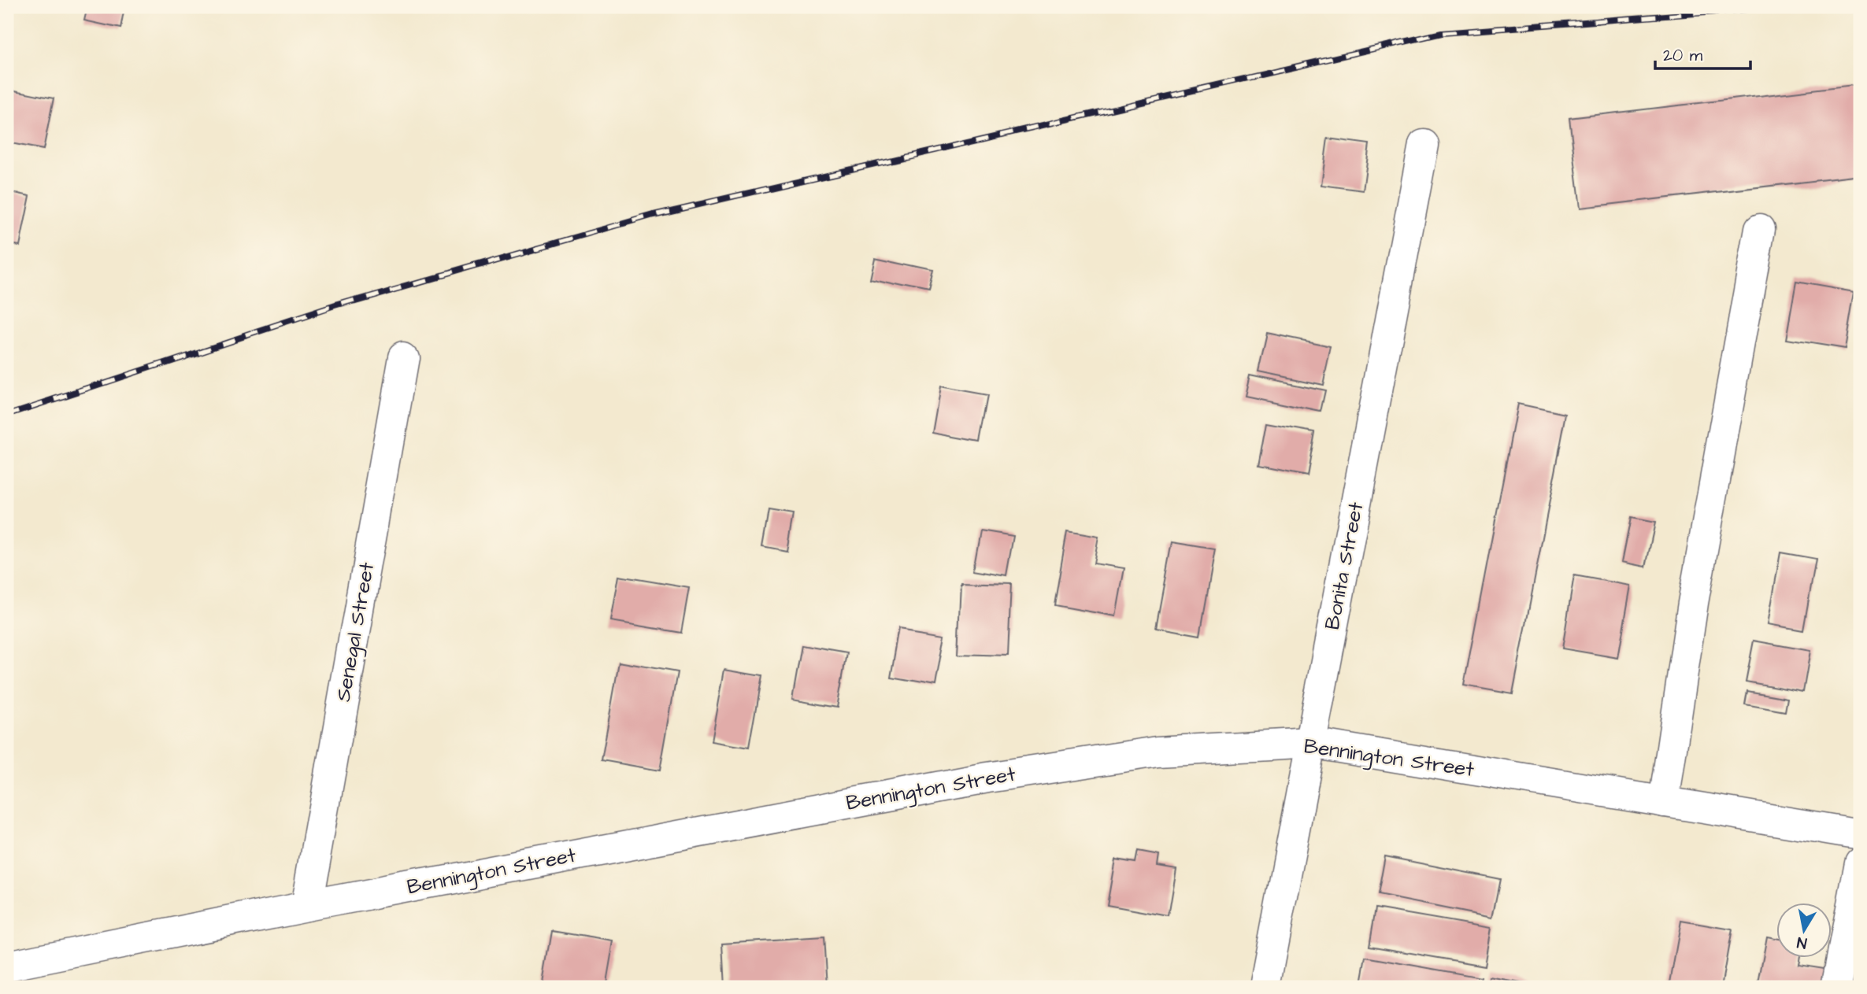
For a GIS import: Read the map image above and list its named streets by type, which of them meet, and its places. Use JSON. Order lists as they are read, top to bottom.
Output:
{
  "streets": {
    "street": ["Bonita Street", "Senegal Street", "Bennington Street"]
  },
  "crossings": [
    ["Bonita Street", "Bennington Street"],
    ["Senegal Street", "Bennington Street"]
  ],
  "scale_bar": "20 m",
  "north": "bottom"
}
